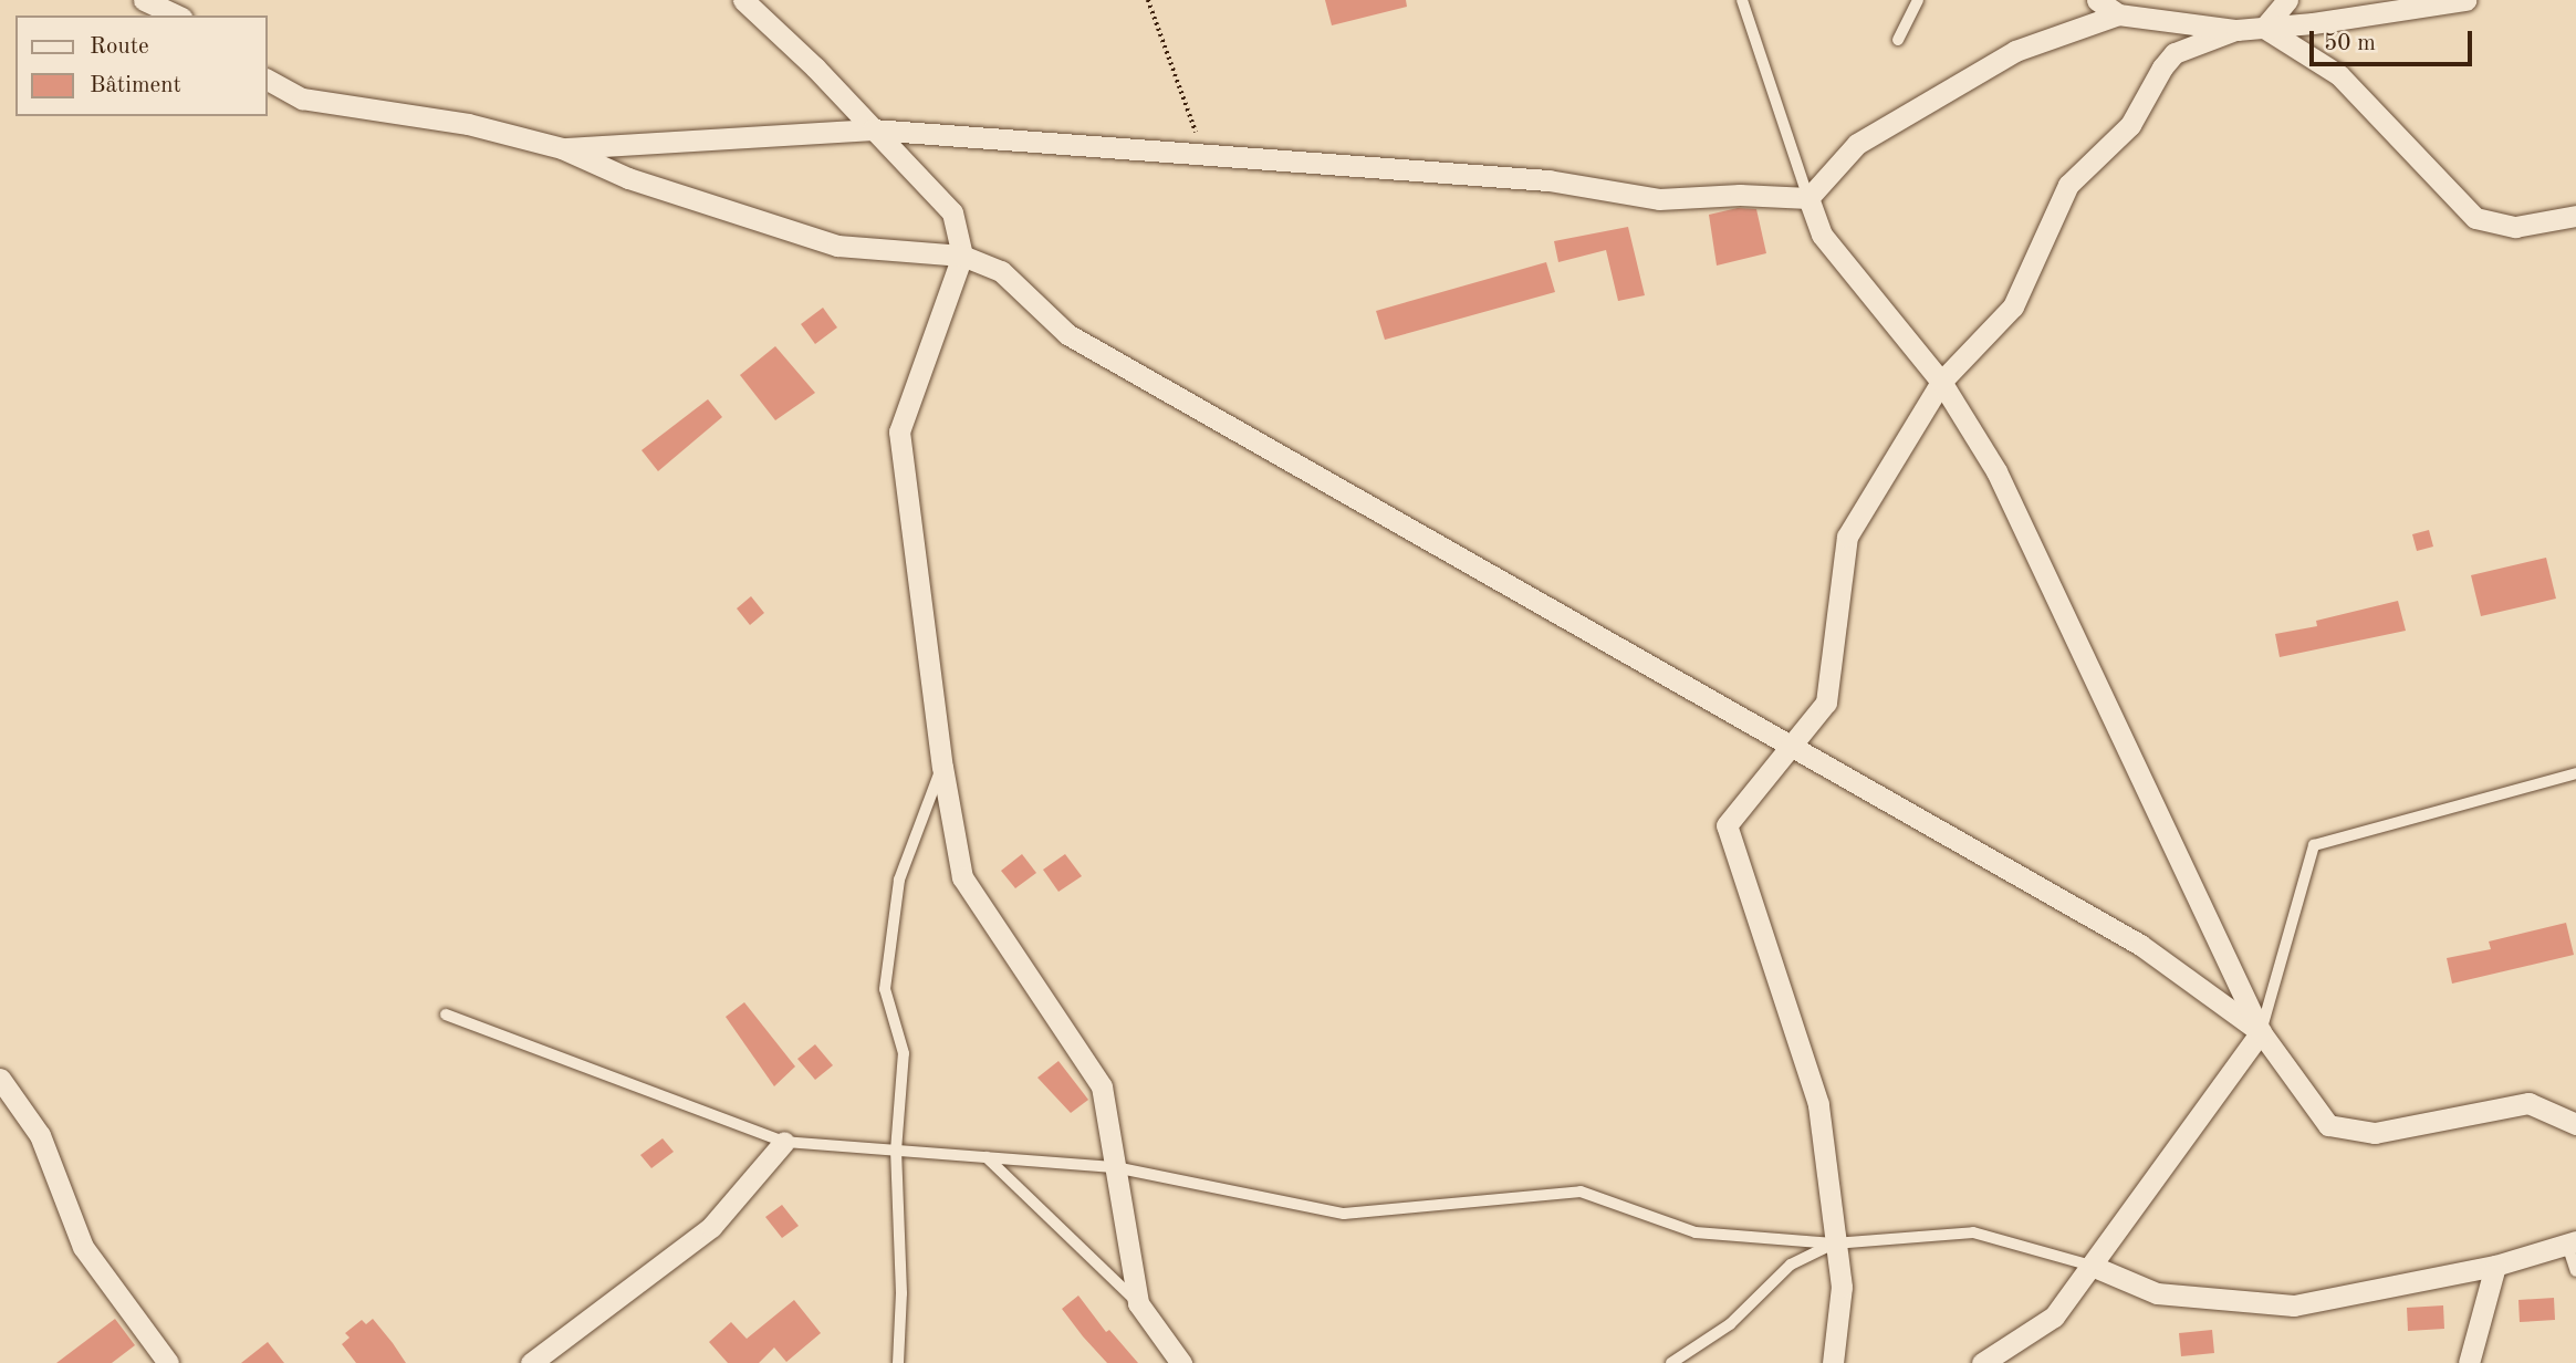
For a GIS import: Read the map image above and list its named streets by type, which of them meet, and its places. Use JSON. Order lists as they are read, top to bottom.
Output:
{
  "legend": ["Route", "Bâtiment"],
  "scale_bar": "50 m"
}
